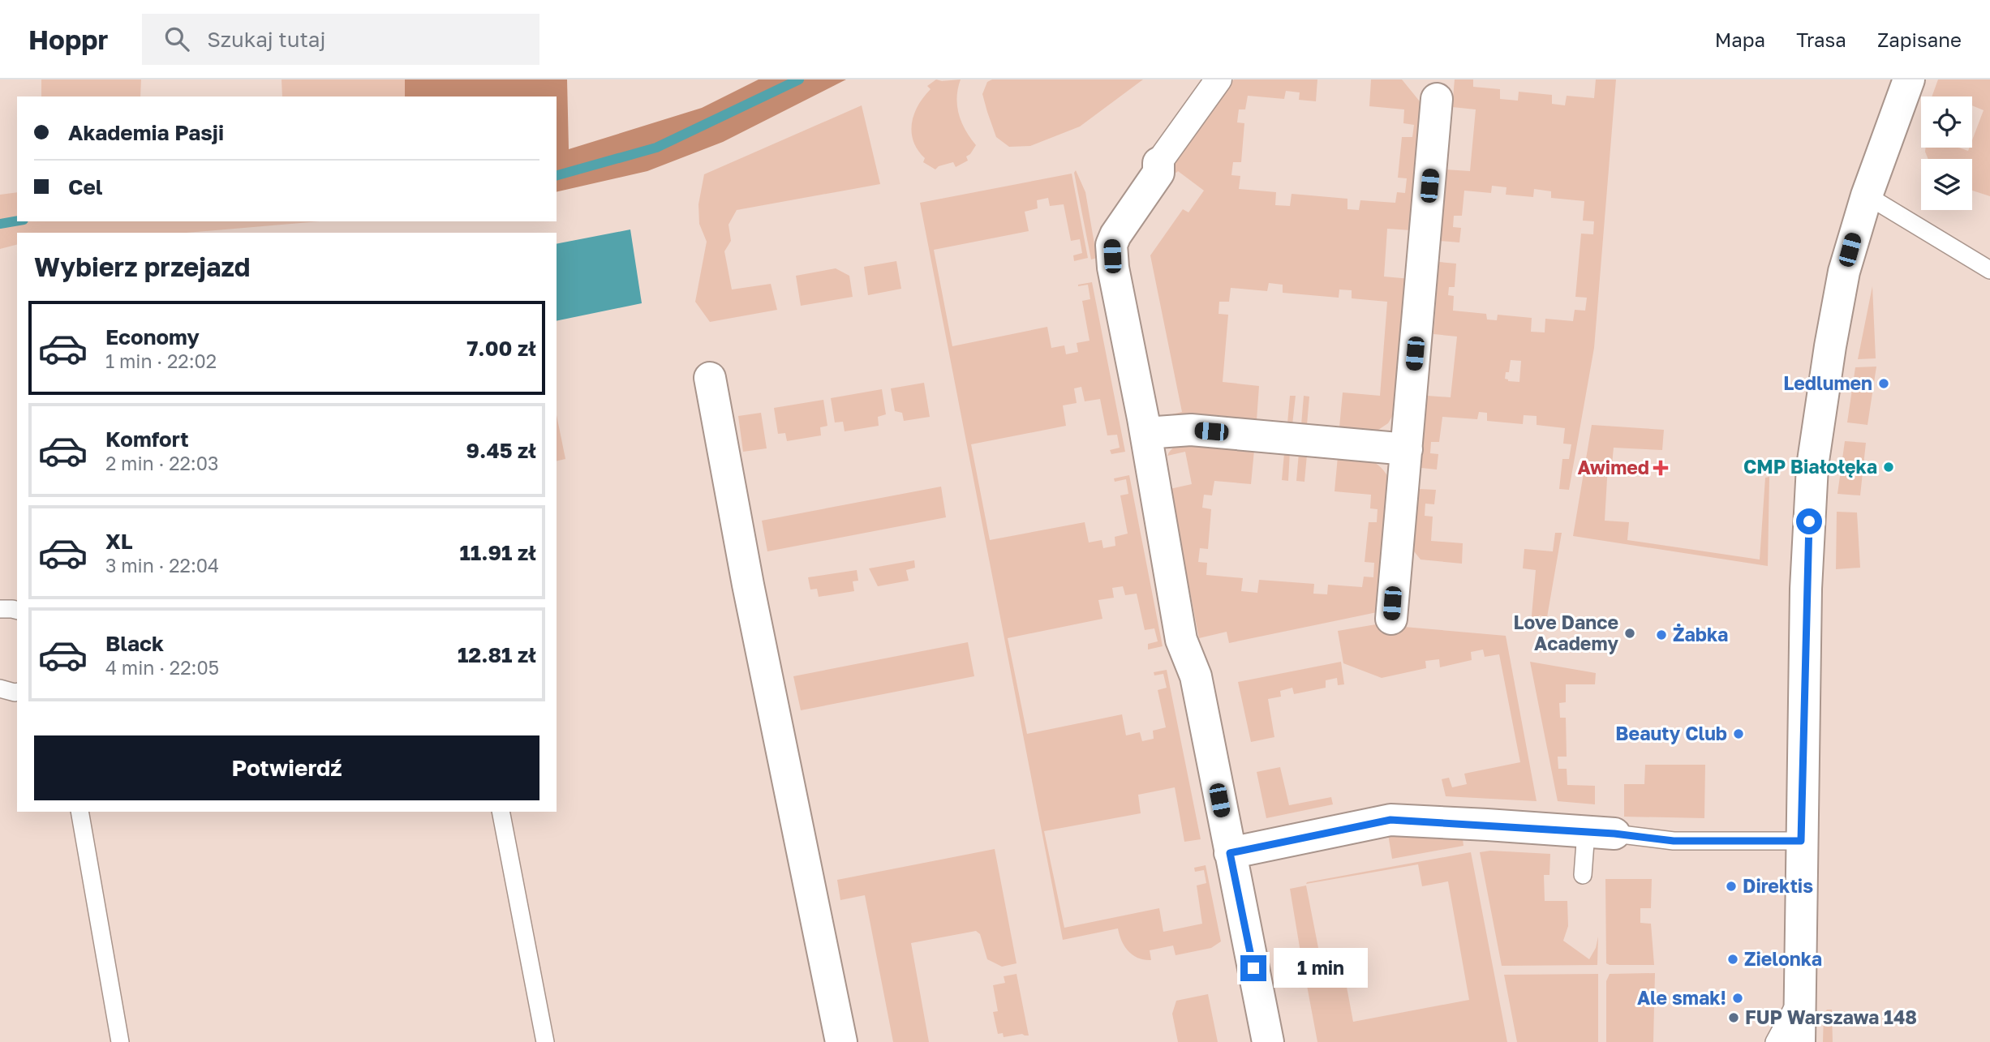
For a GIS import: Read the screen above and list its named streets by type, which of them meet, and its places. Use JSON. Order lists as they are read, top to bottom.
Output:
{
  "places": {
    "other": [
      "Ledlumen",
      "CMP Białołęka",
      "Love Dance Academy",
      "Żabka",
      "Beauty Club",
      "Direktis",
      "Zielonka",
      "Ale smak!",
      "FUP Warszawa 148"
    ],
    "health": ["Awimed"]
  },
  "page": {
    "header": "Hoppr",
    "search": "Szukaj tutaj",
    "nav": ["Mapa", "Trasa", "Zapisane"],
    "banner": ["Akademia Pasji", "Cel"],
    "heading": "Wybierz przejazd",
    "list": [
      {
        "name": "Economy",
        "note": "1 min · 22:02",
        "value": "7.00 zł"
      },
      {
        "name": "Komfort",
        "note": "2 min · 22:03",
        "value": "9.45 zł"
      },
      {
        "name": "XL",
        "note": "3 min · 22:04",
        "value": "11.91 zł"
      },
      {
        "name": "Black",
        "note": "4 min · 22:05",
        "value": "12.81 zł"
      }
    ],
    "buttons": "Potwierdź",
    "bubble": "1 min"
  }
}
